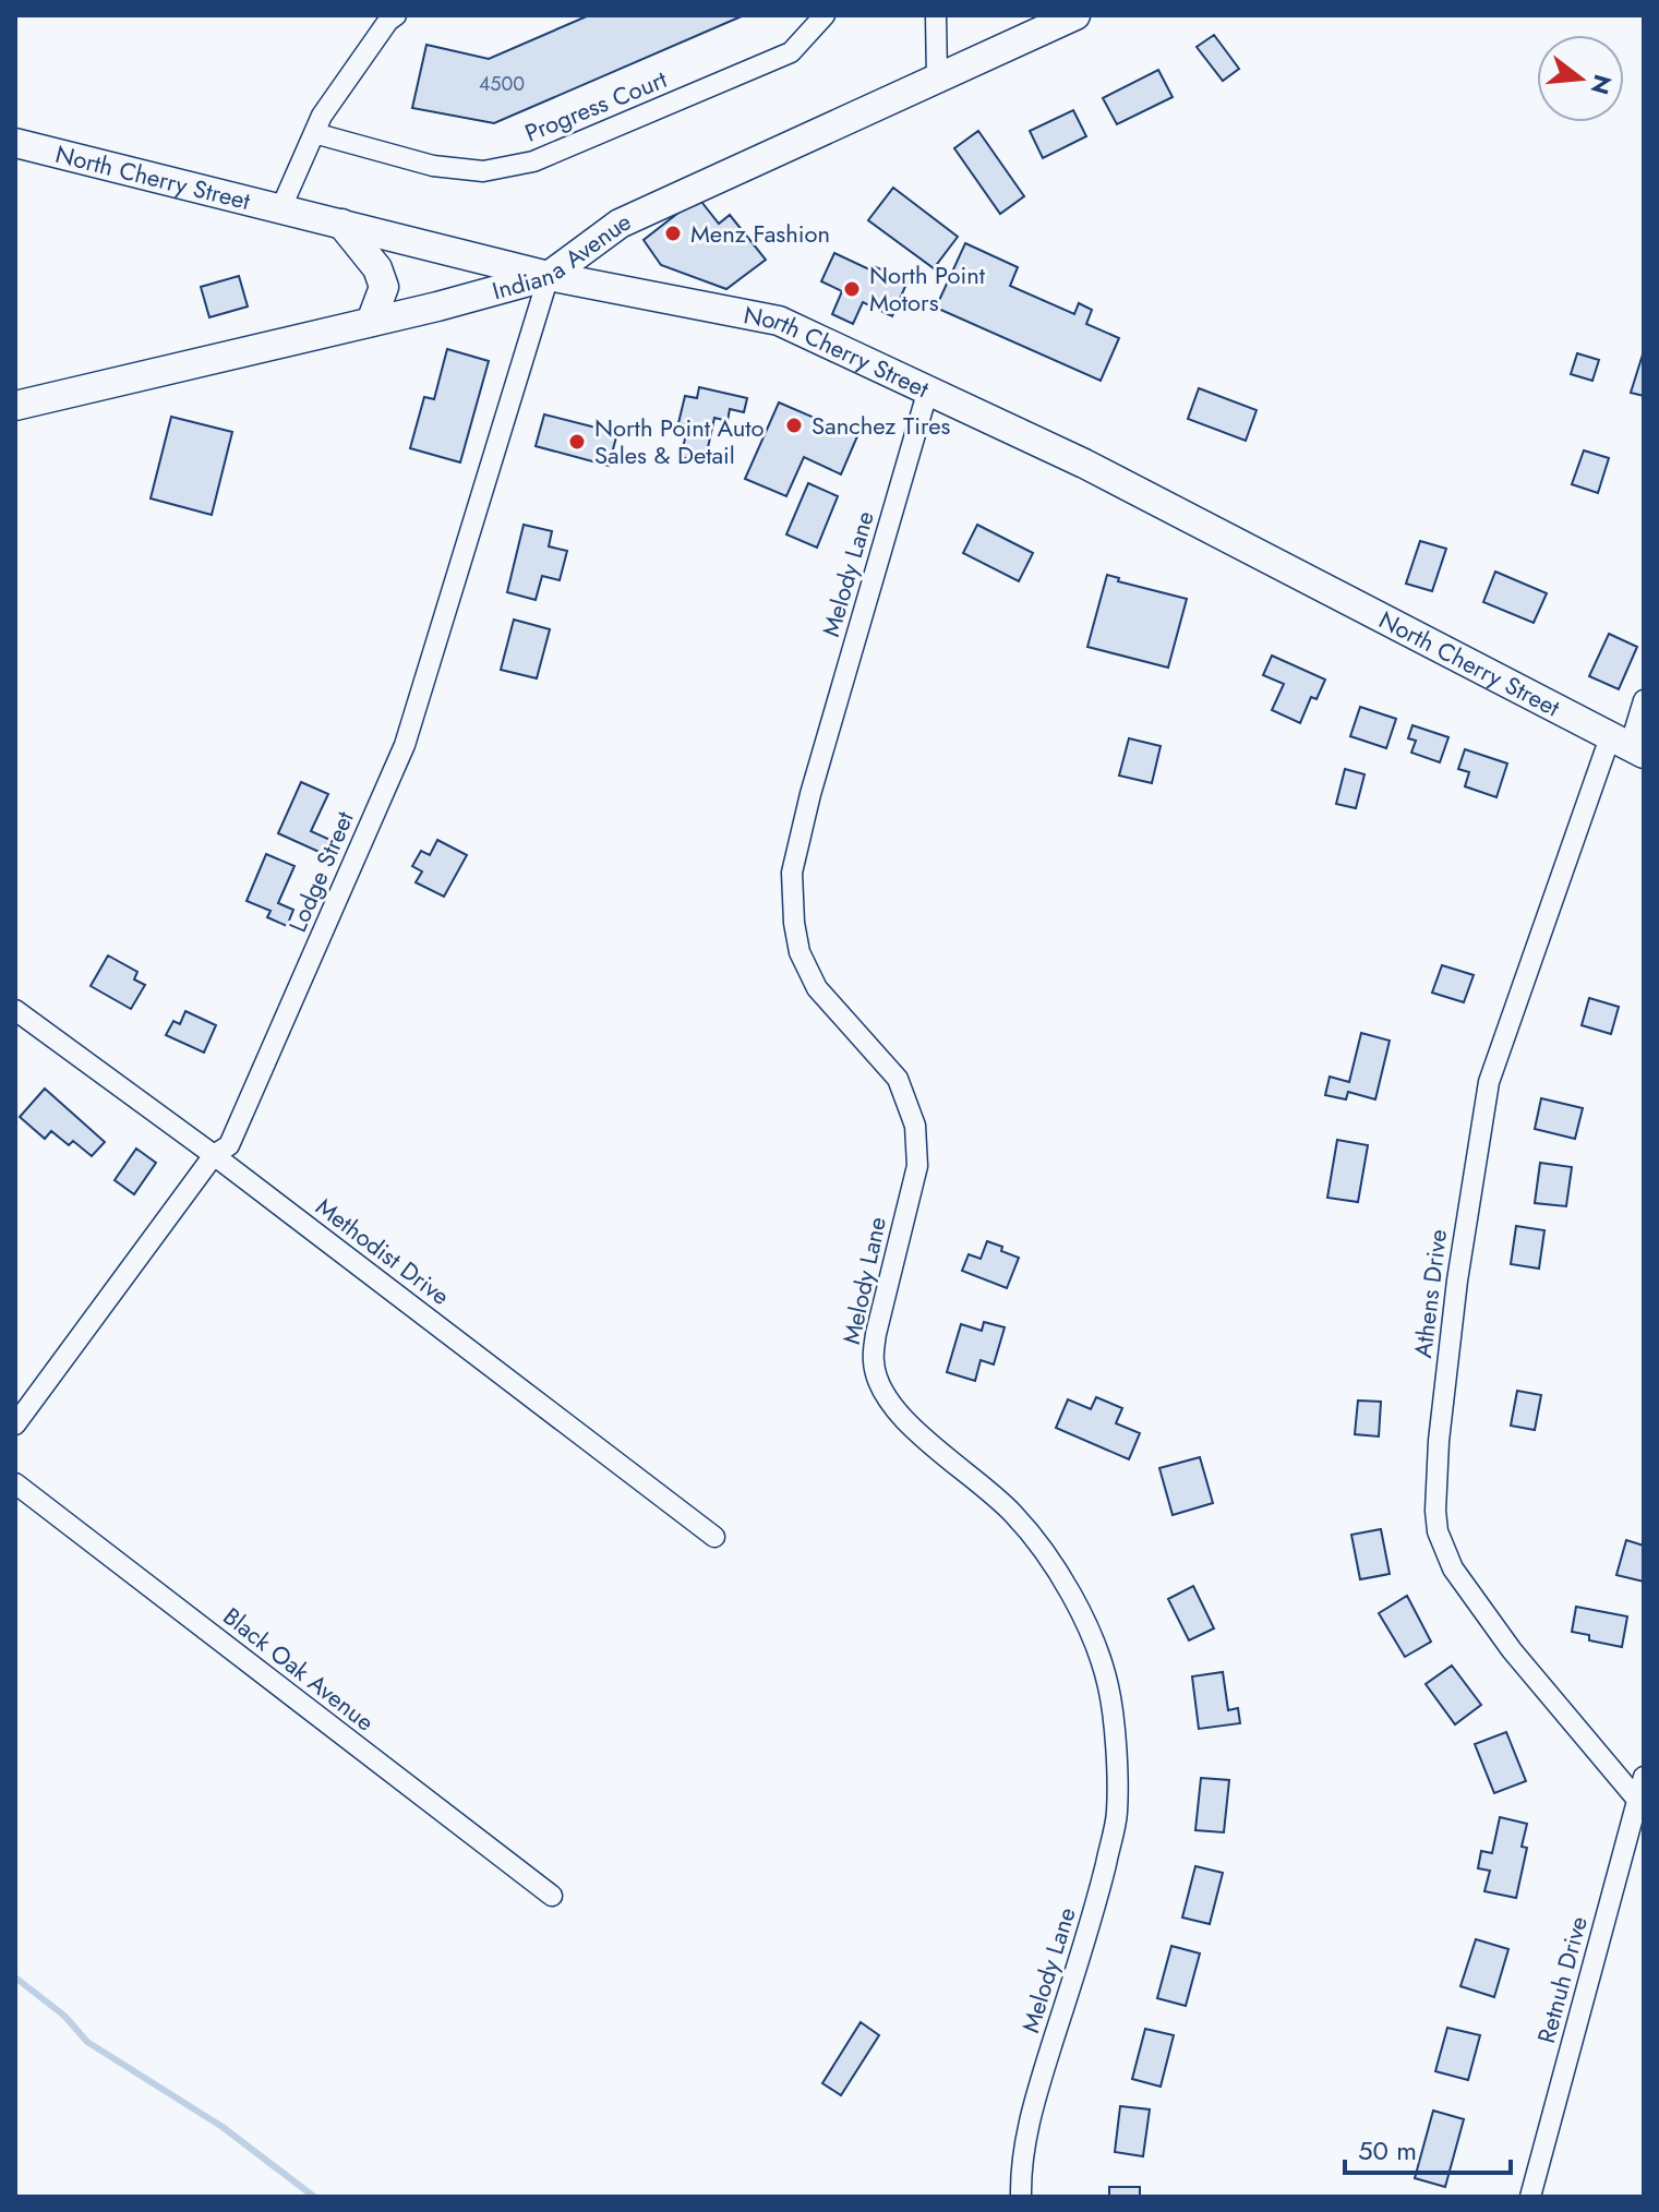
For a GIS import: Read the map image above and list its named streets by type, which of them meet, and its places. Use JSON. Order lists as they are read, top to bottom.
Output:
{
  "streets": {
    "main road": ["North Cherry Street", "Indiana Avenue"],
    "street": [
      "Progress Court",
      "Melody Lane",
      "Lodge Street",
      "Methodist Drive",
      "Athens Drive",
      "Black Oak Avenue",
      "Retnuh Drive"
    ]
  },
  "crossings": [
    ["North Cherry Street", "Indiana Avenue"],
    ["North Cherry Street", "Melody Lane"],
    ["North Cherry Street", "Lodge Street"],
    ["North Cherry Street", "Athens Drive"],
    ["Indiana Avenue", "Lodge Street"],
    ["Lodge Street", "Methodist Drive"],
    ["Athens Drive", "Retnuh Drive"]
  ],
  "places": [
    "Menz Fashion",
    "North Point Motors",
    "Sanchez Tires",
    "North Point Auto Sales & Detail"
  ],
  "house_numbers": ["4500"],
  "scale_bar": "50 m",
  "north": "right"
}
